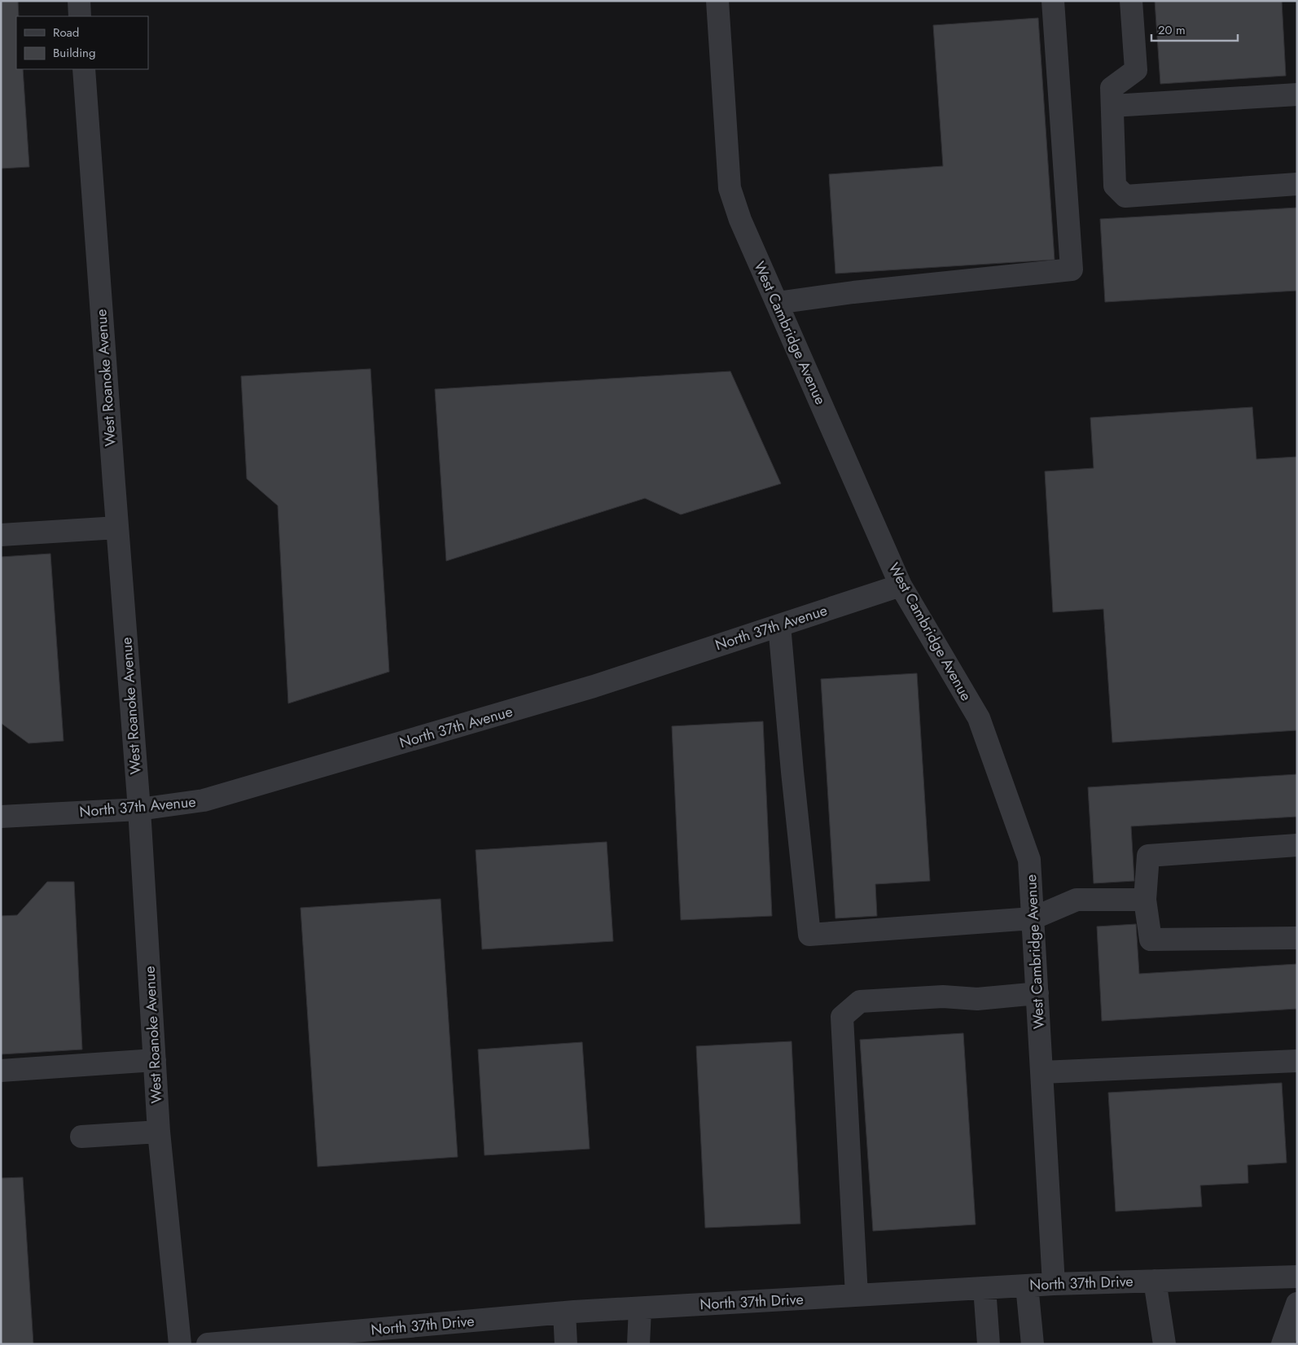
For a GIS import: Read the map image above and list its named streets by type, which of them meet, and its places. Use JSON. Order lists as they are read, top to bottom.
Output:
{
  "streets": {
    "street": [
      "West Cambridge Avenue",
      "West Roanoke Avenue",
      "North 37th Avenue",
      "North 37th Drive"
    ]
  },
  "crossings": [
    ["West Cambridge Avenue", "North 37th Avenue"],
    ["West Cambridge Avenue", "North 37th Drive"],
    ["West Roanoke Avenue", "North 37th Avenue"]
  ],
  "legend": ["Road", "Building"],
  "scale_bar": "20 m"
}
